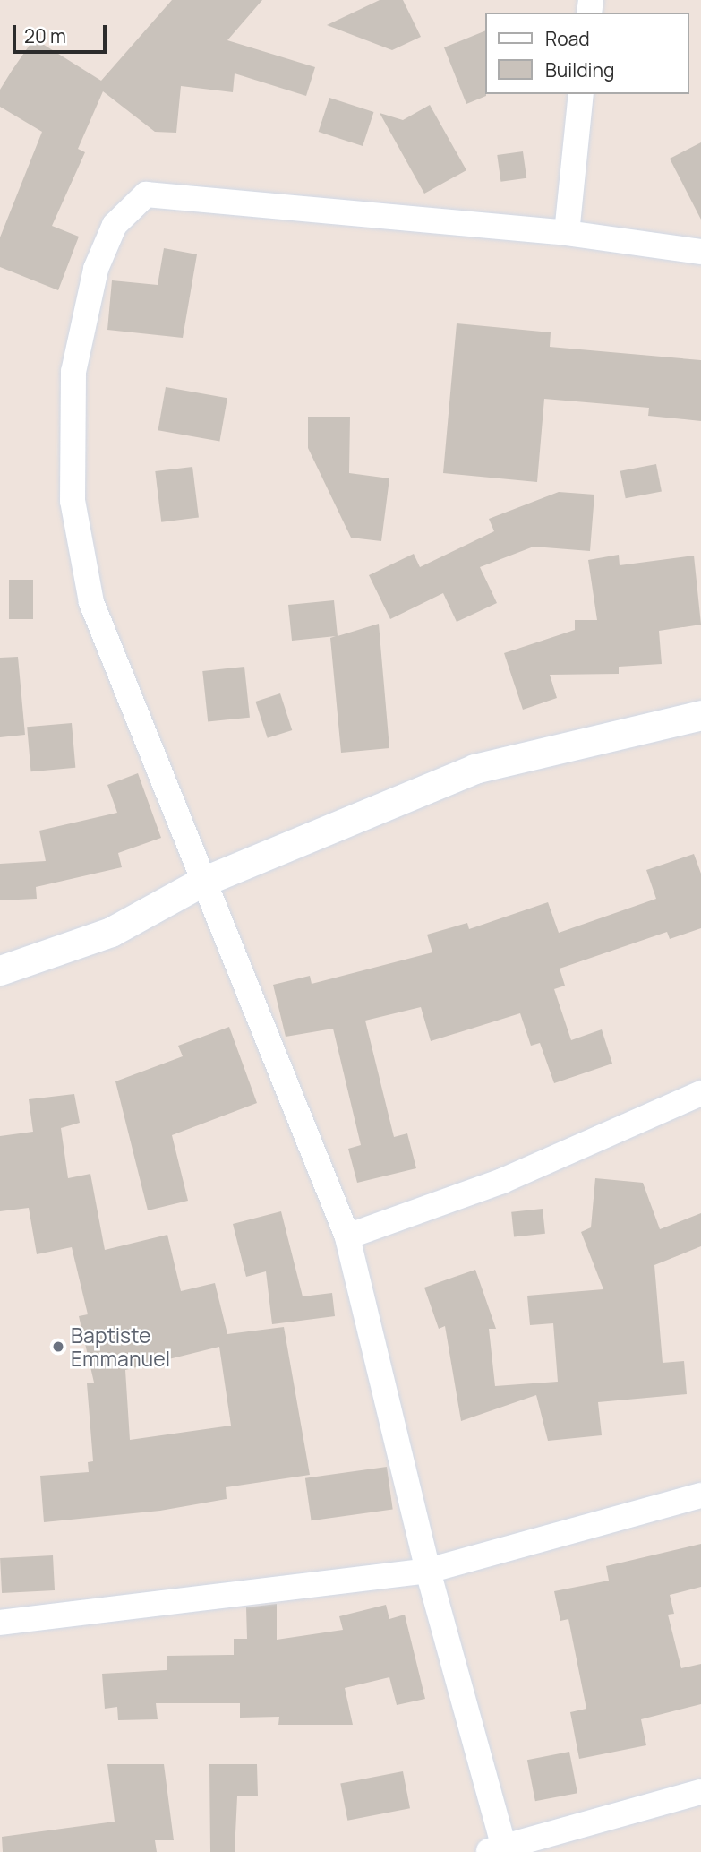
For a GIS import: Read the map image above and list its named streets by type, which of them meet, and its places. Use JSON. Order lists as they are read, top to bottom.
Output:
{
  "places": ["Baptiste Emmanuel"],
  "legend": ["Road", "Building"],
  "scale_bar": "20 m"
}
